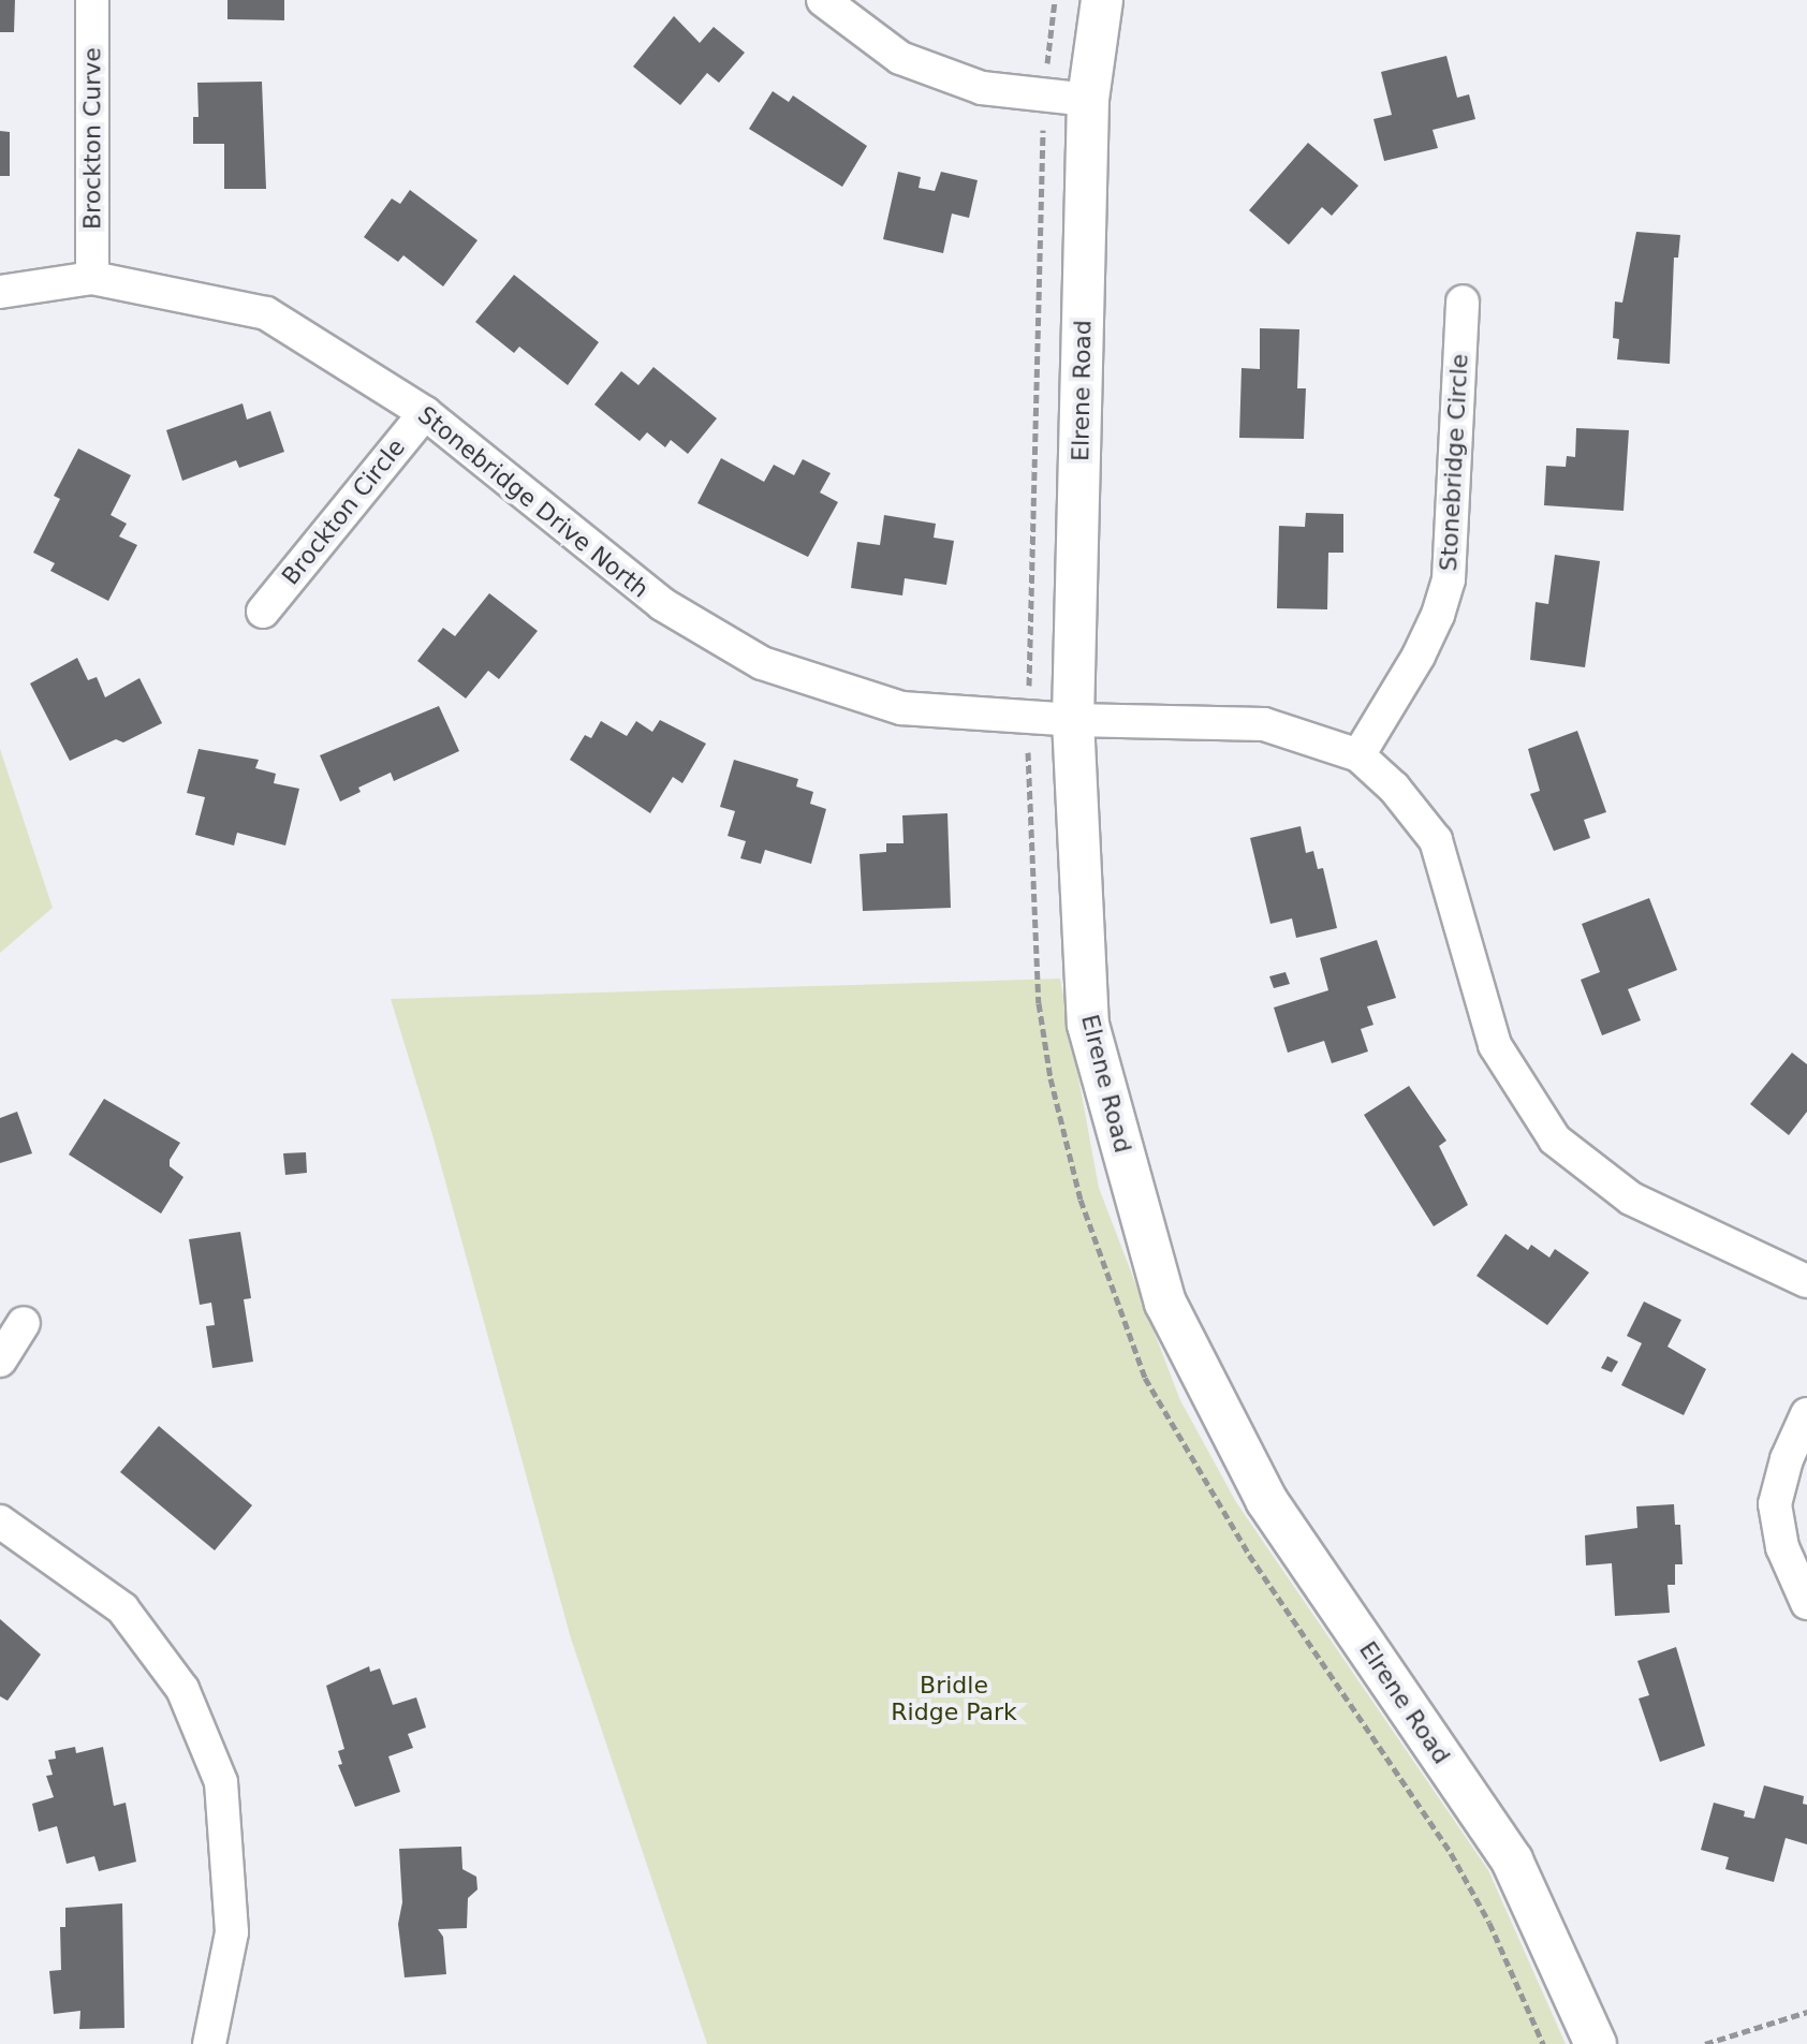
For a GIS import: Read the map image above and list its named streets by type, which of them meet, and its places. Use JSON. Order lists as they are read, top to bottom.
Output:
{
  "streets": {
    "street": [
      "Brockton Curve",
      "Elrene Road",
      "Stonebridge Circle",
      "Stonebridge Drive North",
      "Brockton Circle"
    ]
  },
  "crossings": [
    ["Brockton Curve", "Stonebridge Drive North"],
    ["Elrene Road", "Stonebridge Drive North"],
    ["Stonebridge Circle", "Stonebridge Drive North"],
    ["Stonebridge Drive North", "Brockton Circle"]
  ],
  "parks": ["Bridle Ridge Park"]
}
